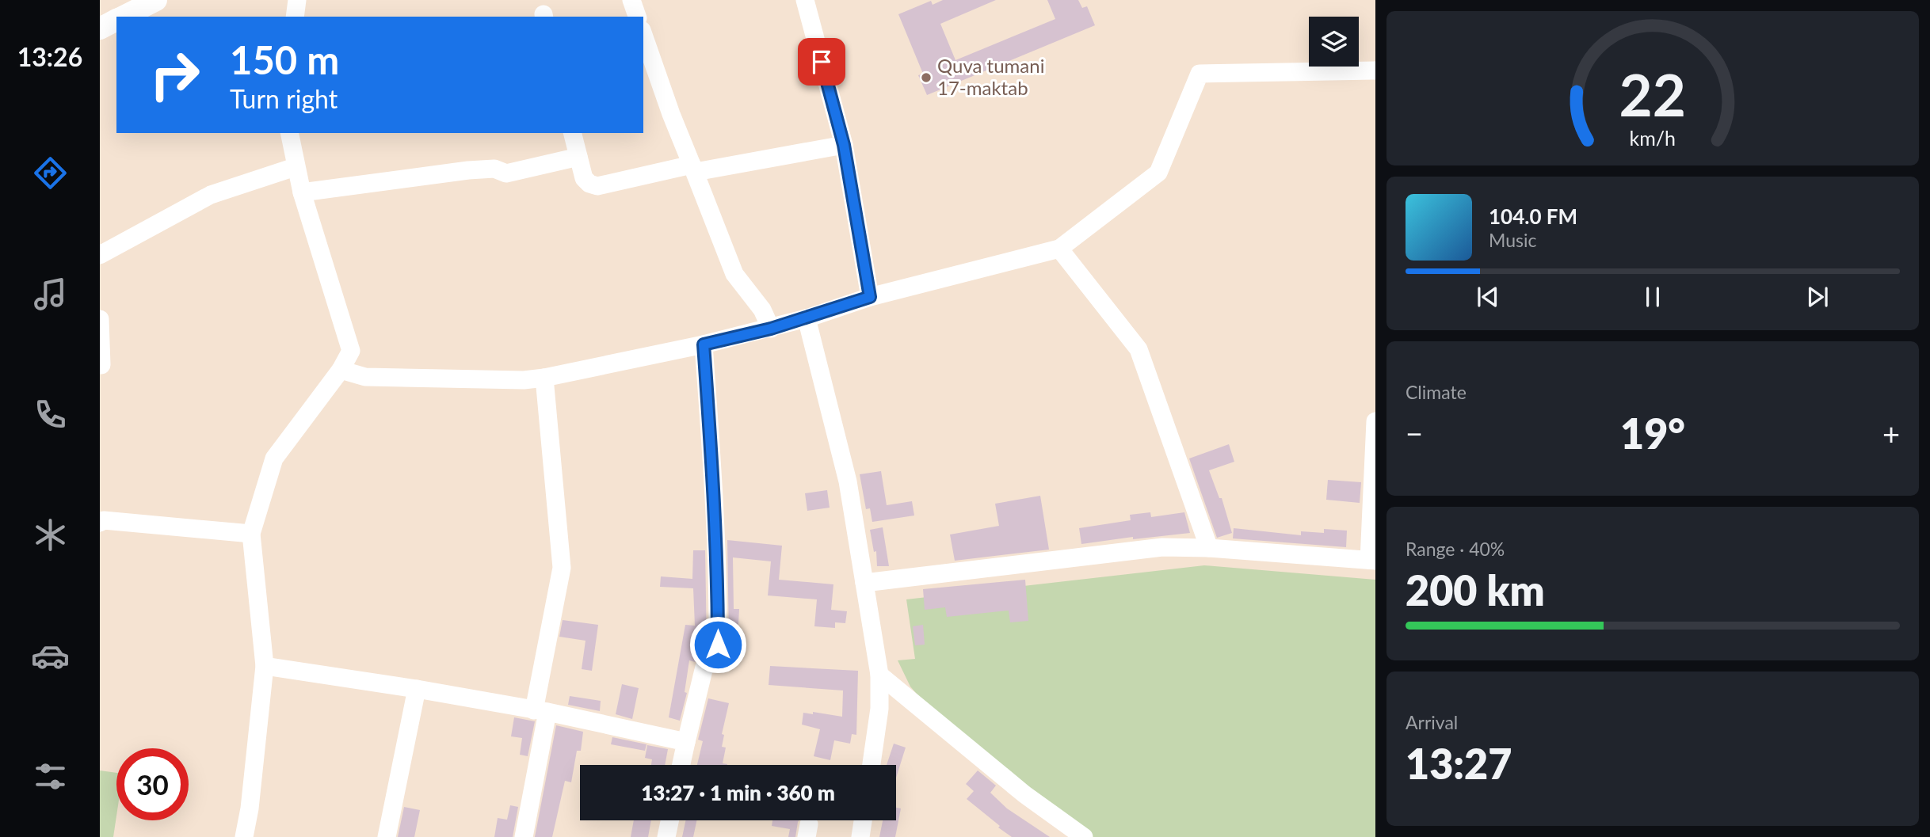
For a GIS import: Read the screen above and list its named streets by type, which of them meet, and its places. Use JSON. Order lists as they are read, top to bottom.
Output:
{
  "places": ["Quva tumani 17-maktab"],
  "page": {
    "tabs": "13:26",
    "turn": ["150 m", "Turn right"],
    "song": ["104.0 FM", "Music"],
    "tile": [
      "Climate",
      ["Range · 40%", "200 km"],
      ["Arrival", "13:27"]
    ],
    "heat": ["−", "19°", "+"],
    "limit": "30",
    "trip": "13:27 · 1 min · 360 m",
    "gauge": ["22", "km/h"]
  }
}
